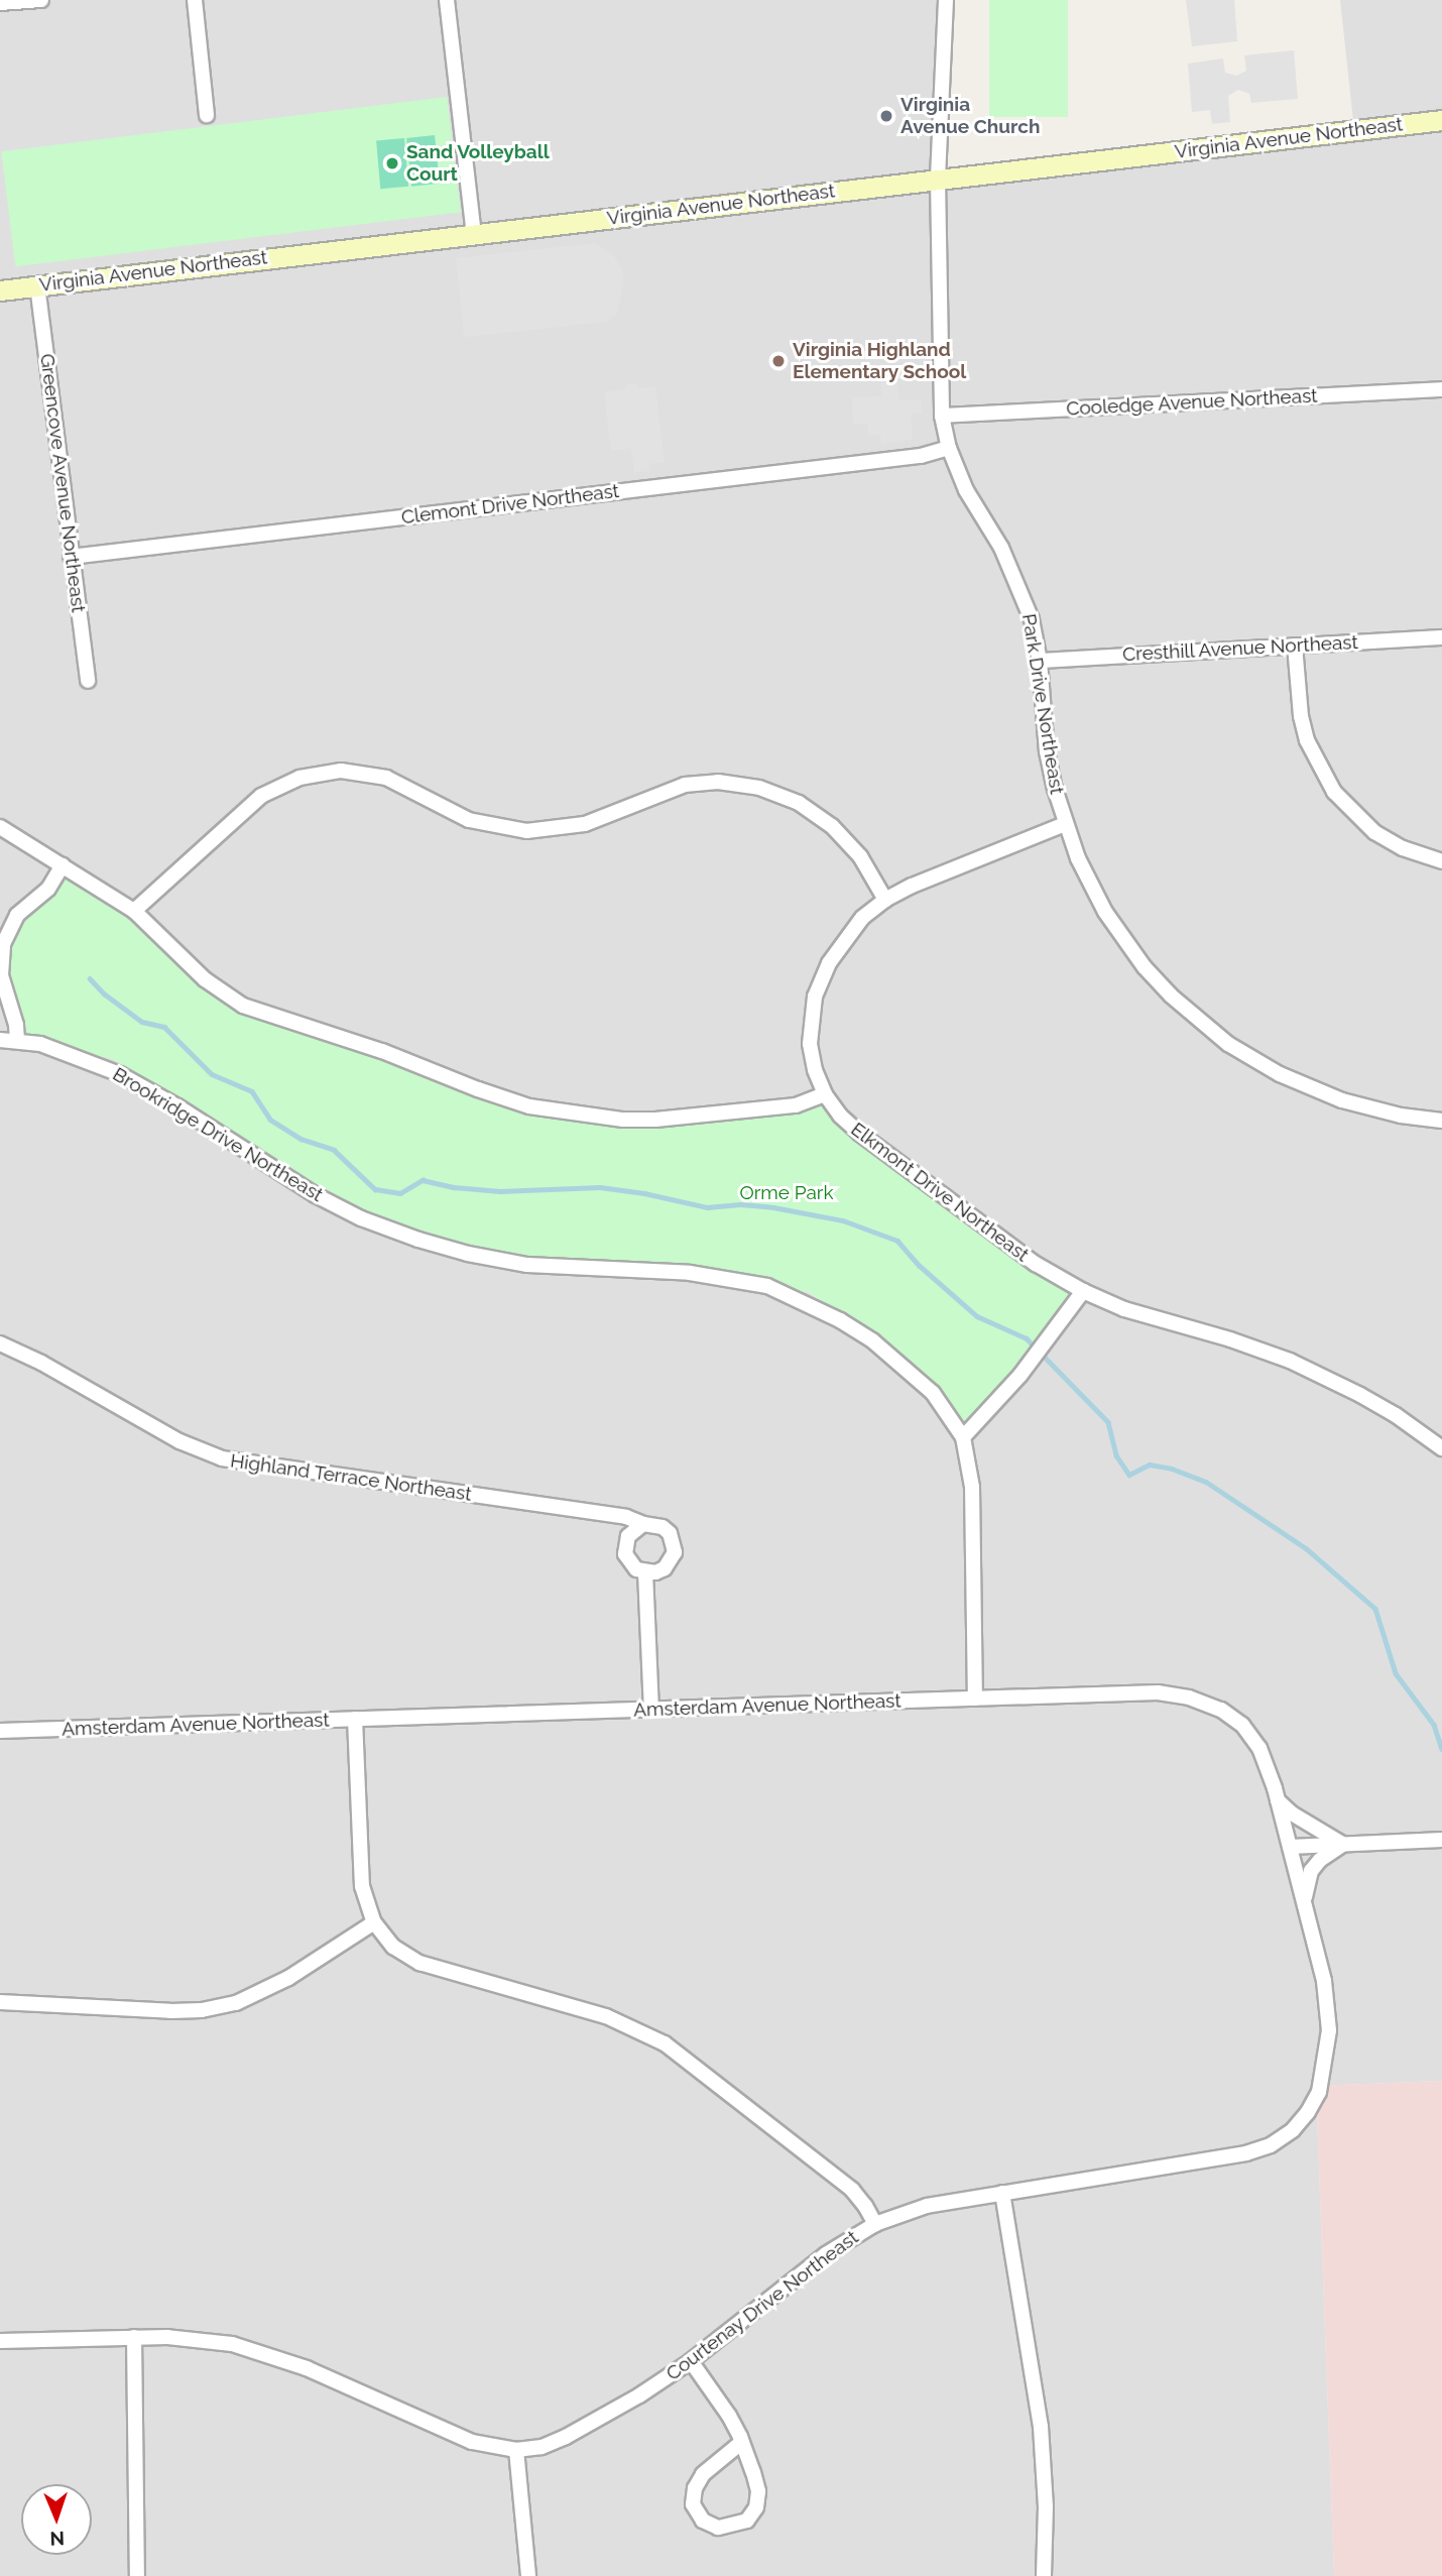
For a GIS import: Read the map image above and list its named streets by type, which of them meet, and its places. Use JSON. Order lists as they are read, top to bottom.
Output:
{
  "streets": {
    "street": [
      "Virginia Avenue Northeast",
      "Cooledge Avenue Northeast",
      "Greencove Avenue Northeast",
      "Clemont Drive Northeast",
      "Cresthill Avenue Northeast",
      "Park Drive Northeast",
      "Brookridge Drive Northeast",
      "Elkmont Drive Northeast",
      "Highland Terrace Northeast",
      "Amsterdam Avenue Northeast",
      "Courtenay Drive Northeast"
    ]
  },
  "crossings": [
    ["Virginia Avenue Northeast", "Greencove Avenue Northeast"],
    ["Virginia Avenue Northeast", "Park Drive Northeast"],
    ["Cooledge Avenue Northeast", "Park Drive Northeast"],
    ["Greencove Avenue Northeast", "Clemont Drive Northeast"],
    ["Clemont Drive Northeast", "Park Drive Northeast"],
    ["Cresthill Avenue Northeast", "Park Drive Northeast"],
    ["Park Drive Northeast", "Elkmont Drive Northeast"],
    ["Brookridge Drive Northeast", "Amsterdam Avenue Northeast"],
    ["Amsterdam Avenue Northeast", "Courtenay Drive Northeast"]
  ],
  "parks": ["Orme Park"],
  "places": ["Virginia Avenue Church", "Sand Volleyball Court", "Virginia Highland Elementary School"],
  "north": "bottom"
}
